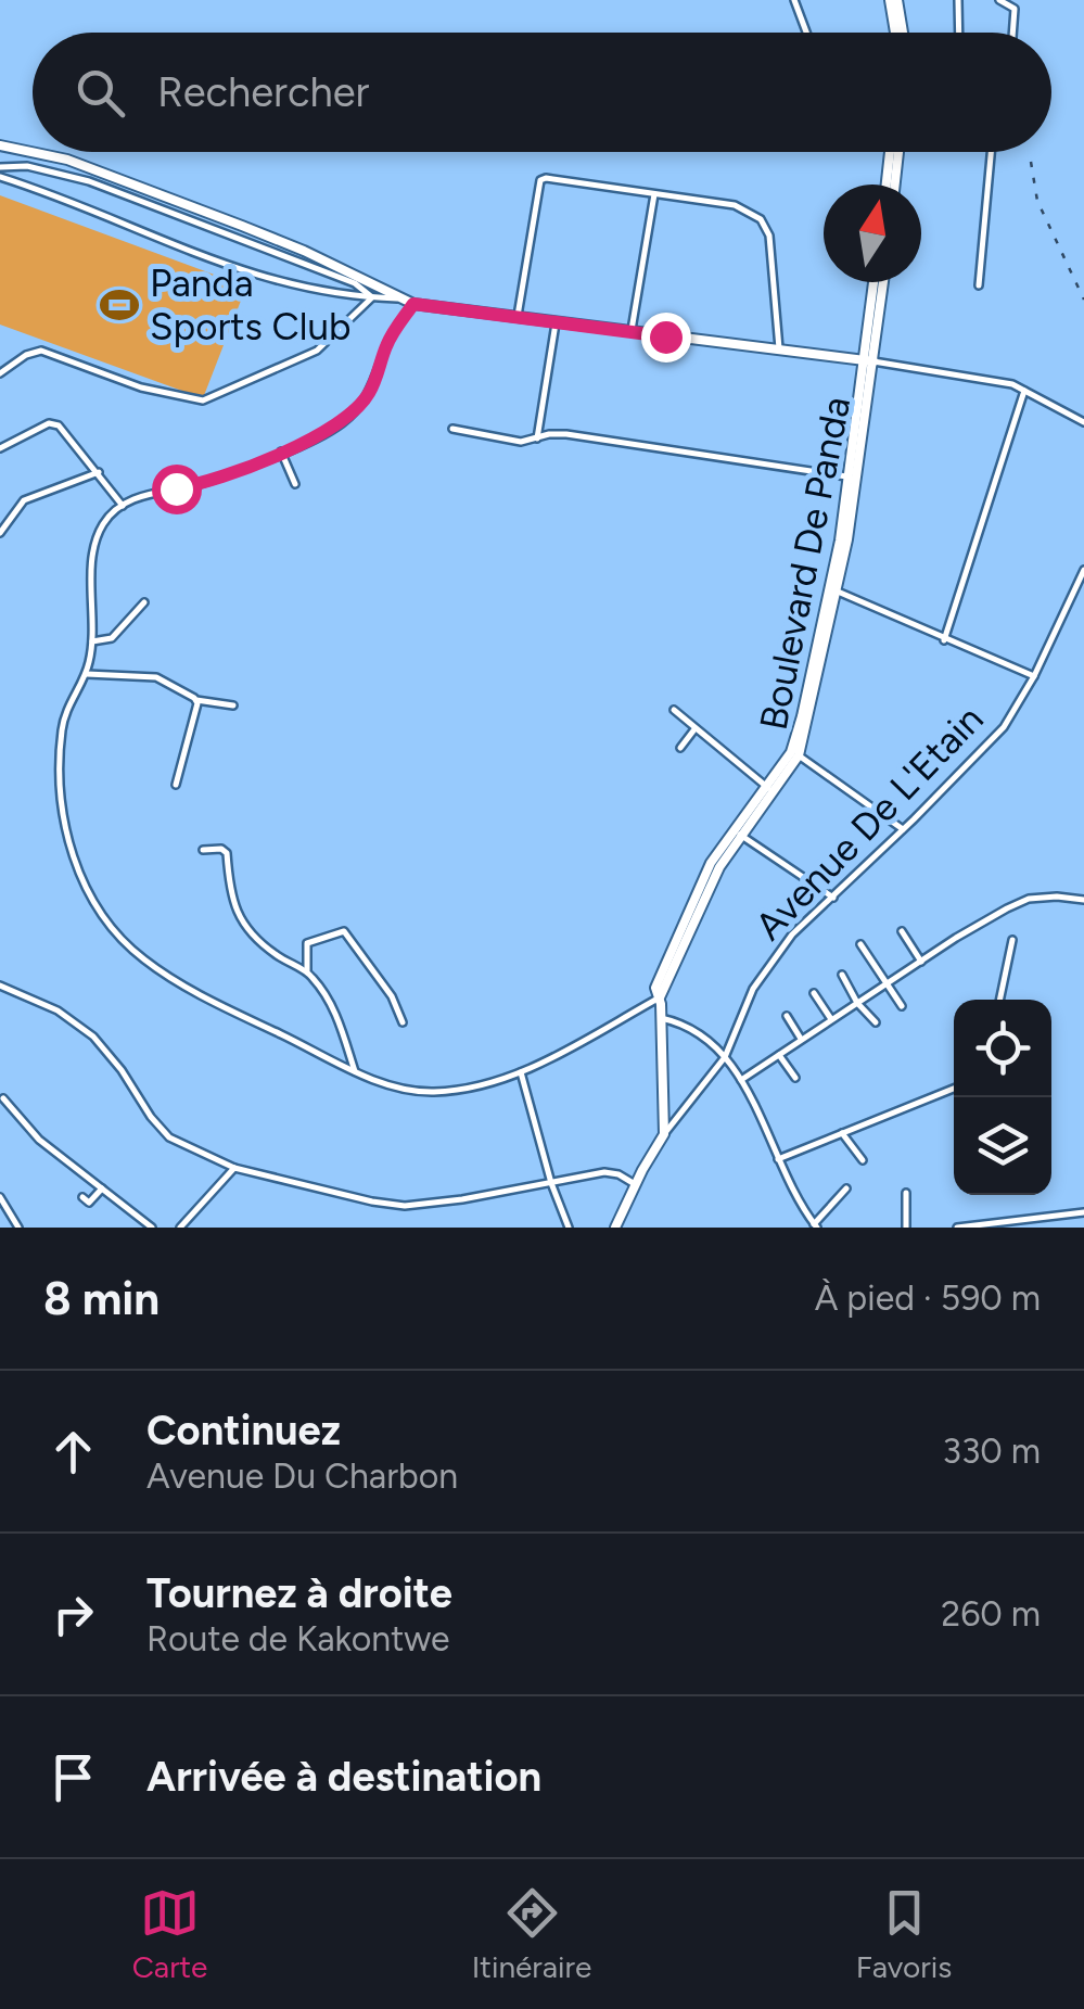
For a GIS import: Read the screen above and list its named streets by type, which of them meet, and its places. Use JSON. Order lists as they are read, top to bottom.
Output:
{
  "streets": {
    "street": ["Boulevard De Panda", "Avenue De L'Etain"]
  },
  "crossings": [
    ["Boulevard De Panda", "Avenue De L'Etain"]
  ],
  "places": {
    "sports": ["Panda Sports Club"]
  },
  "north": "top",
  "page": {
    "search": "Rechercher",
    "heading": ["8 min", "À pied · 590 m"],
    "list": [
      ["Continuez", "Avenue Du Charbon", "330 m"],
      ["Tournez à droite", "Route de Kakontwe", "260 m"],
      "Arrivée à destination"
    ],
    "nav": ["Carte", "Itinéraire", "Favoris"]
  }
}
